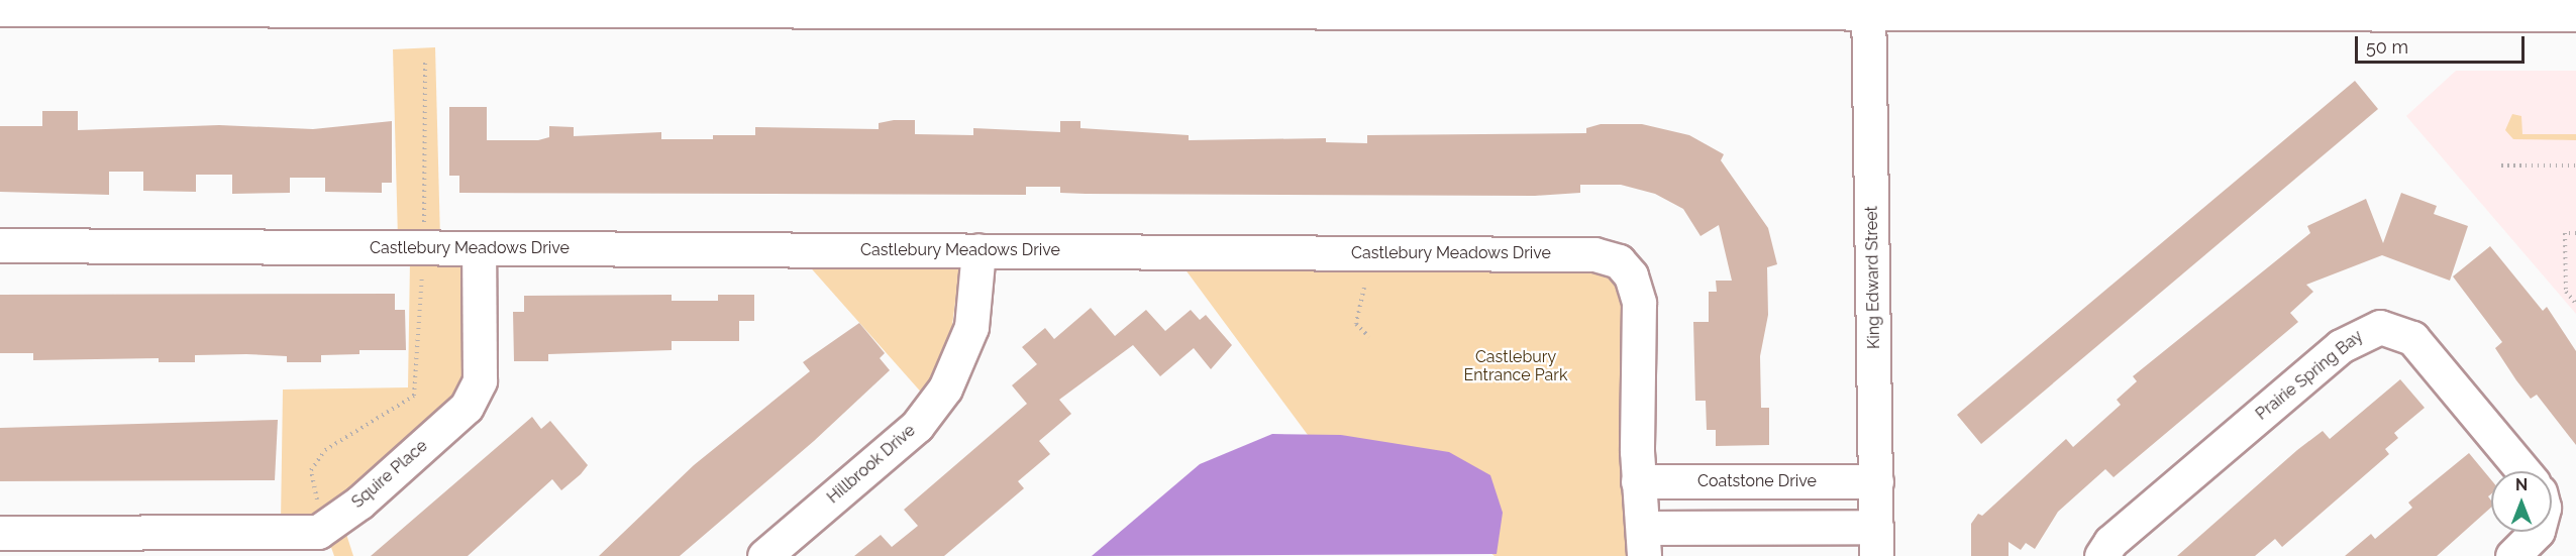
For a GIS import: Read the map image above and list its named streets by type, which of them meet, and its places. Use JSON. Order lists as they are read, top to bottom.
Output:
{
  "streets": {
    "street": [
      "Castlebury Meadows Drive",
      "King Edward Street",
      "Prairie Spring Bay",
      "Hillbrook Drive",
      "Squire Place",
      "Coatstone Drive"
    ]
  },
  "crossings": [
    ["Castlebury Meadows Drive", "Hillbrook Drive"],
    ["Castlebury Meadows Drive", "Squire Place"],
    ["Castlebury Meadows Drive", "Coatstone Drive"],
    ["King Edward Street", "Coatstone Drive"]
  ],
  "parks": ["Castlebury Entrance Park"],
  "scale_bar": "50 m",
  "north": "top"
}
